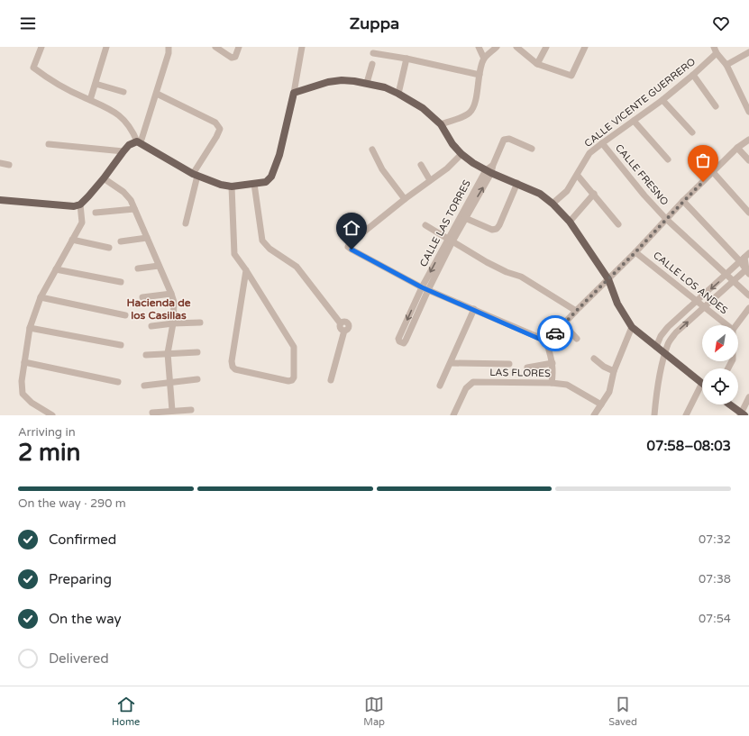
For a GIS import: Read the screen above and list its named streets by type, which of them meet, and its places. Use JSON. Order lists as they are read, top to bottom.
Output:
{
  "streets": {
    "street": [
      "CALLE VICENTE GUERRERO",
      "CALLE FRESNO",
      "CALLE LAS TORRES",
      "CALLE LOS ANDES",
      "LAS FLORES"
    ]
  },
  "crossings": [
    ["CALLE VICENTE GUERRERO", "CALLE FRESNO"]
  ],
  "districts": ["Hacienda de los Casillas"],
  "north": "bottom left",
  "page": {
    "header": "Zuppa",
    "heading": ["2 min", "Arriving in", "07:58–08:03"],
    "bar": "On the way · 290 m",
    "list": [
      ["Confirmed", "07:32"],
      ["Preparing", "07:38"],
      ["On the way", "07:54"],
      "Delivered"
    ],
    "tabs": ["Home", "Map", "Saved"]
  }
}
